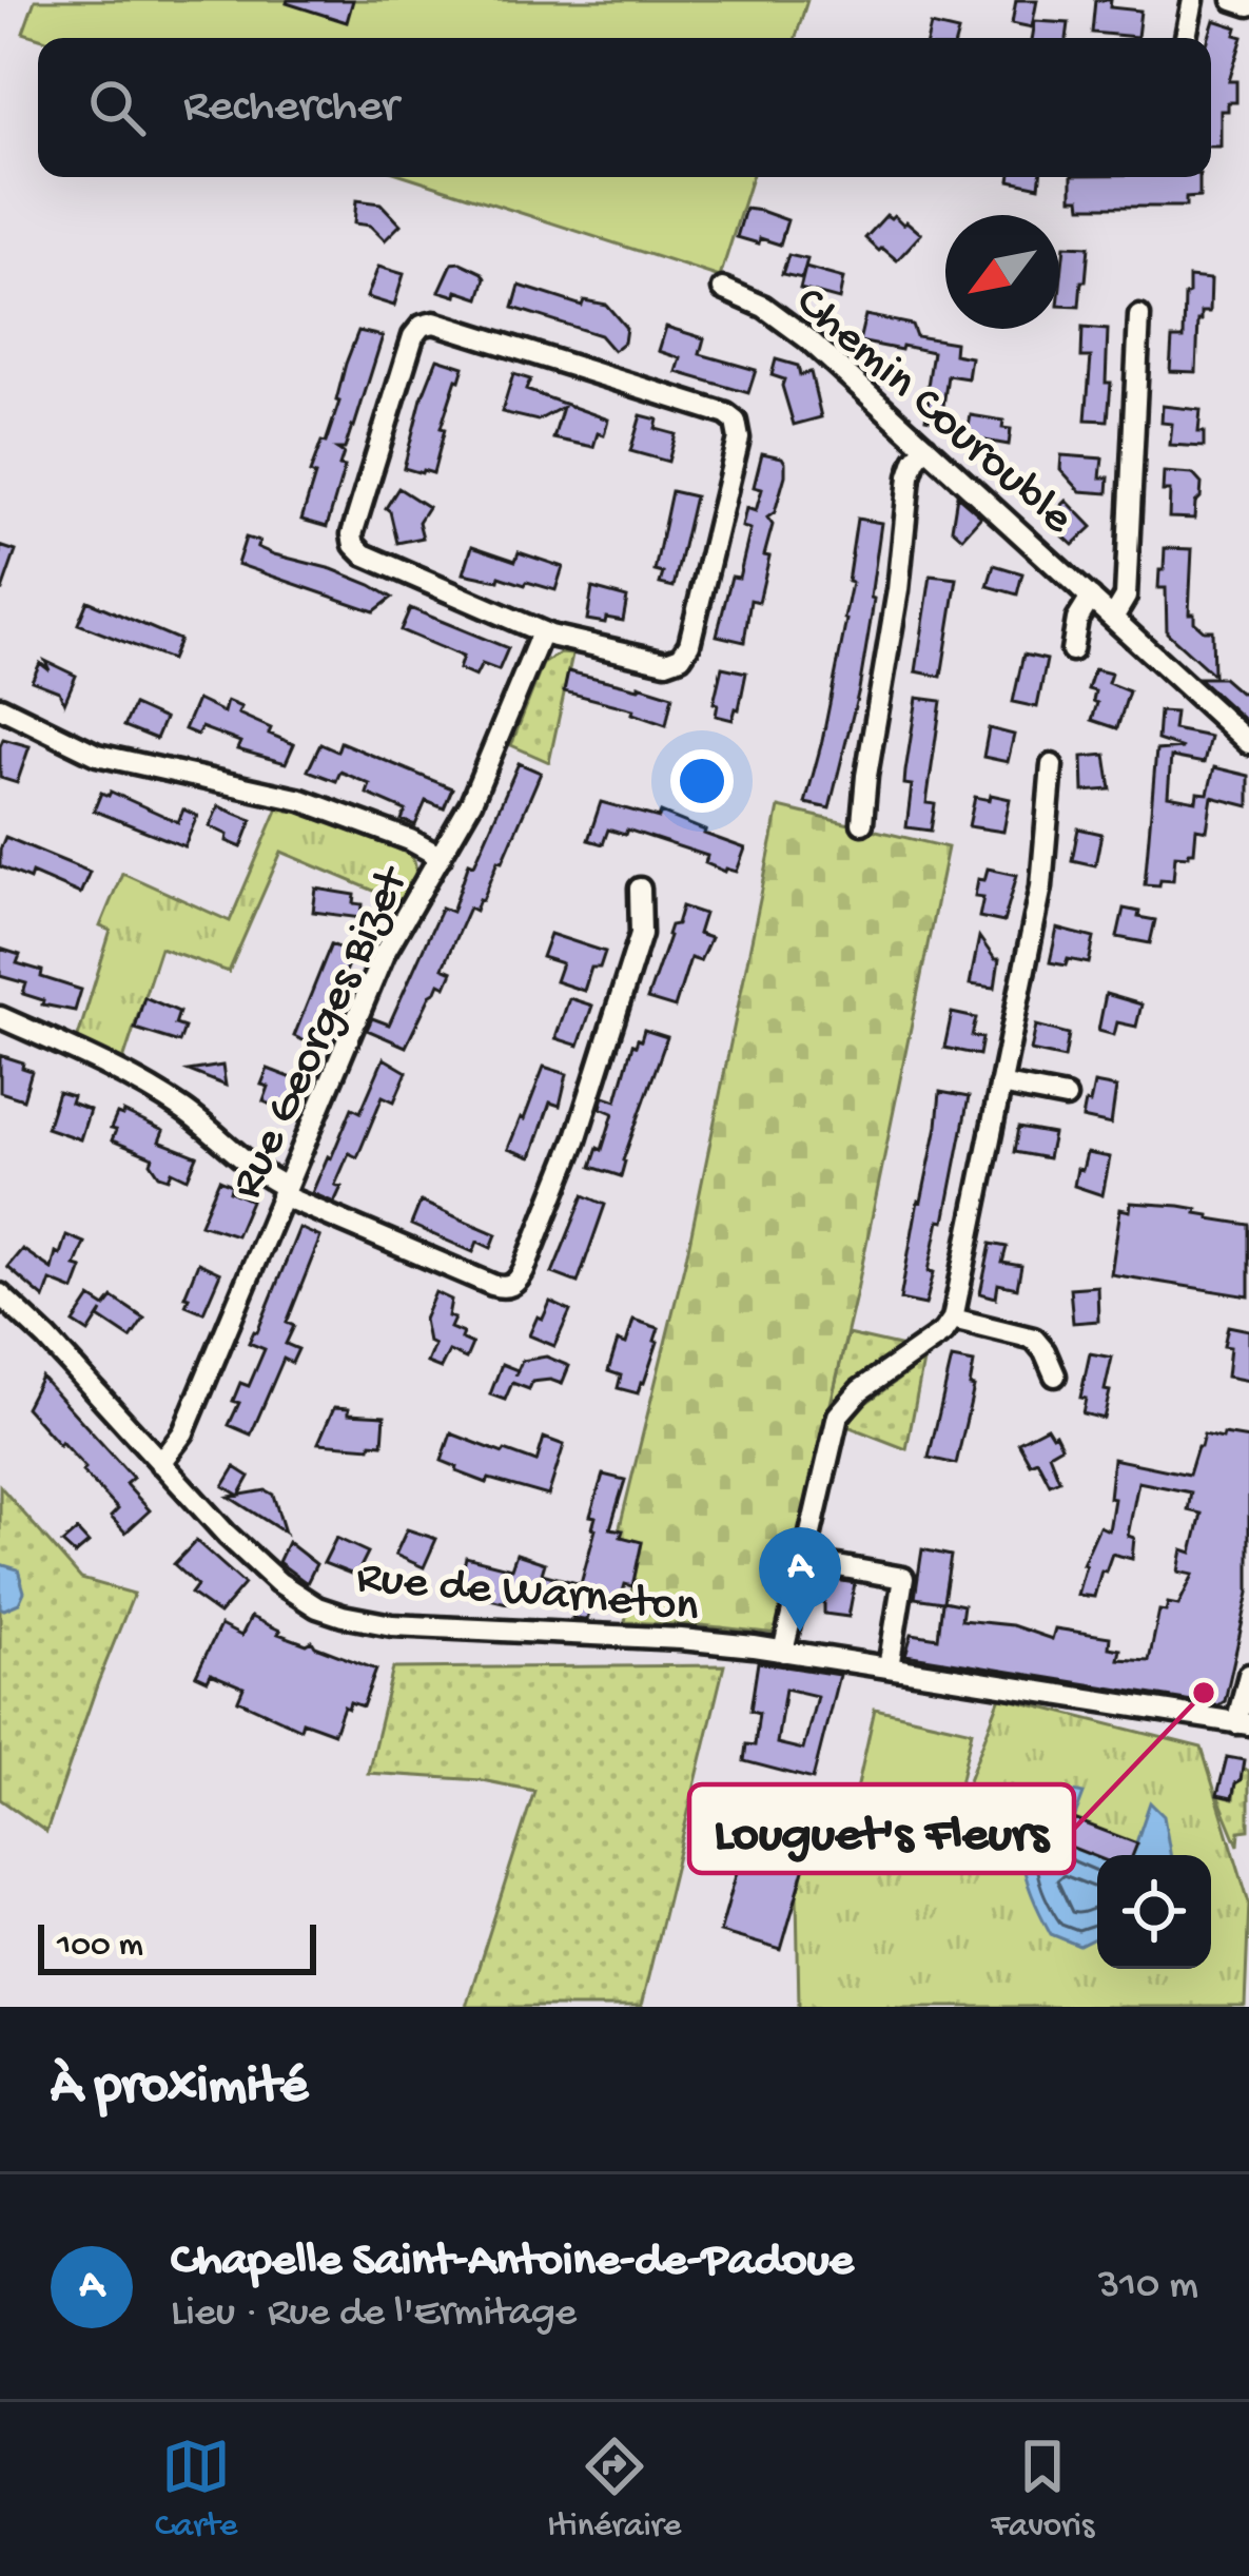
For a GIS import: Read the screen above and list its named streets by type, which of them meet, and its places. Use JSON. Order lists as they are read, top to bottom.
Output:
{
  "streets": {
    "street": ["Chemin Courouble", "Rue Georges Bizet", "Rue de Warneton"]
  },
  "crossings": [
    ["Rue Georges Bizet", "Rue de Warneton"]
  ],
  "places": ["Louguet's Fleurs"],
  "scale_bar": "100 m",
  "north": "bottom left",
  "page": {
    "search": "Rechercher",
    "pins": "A",
    "scale": "100 m",
    "heading": "À proximité",
    "list": [
      {
        "mark": "A",
        "name": "Chapelle Saint-Antoine-de-Padoue",
        "note": "Lieu · Rue de l'Ermitage",
        "value": "310 m"
      }
    ],
    "nav": ["Carte", "Itinéraire", "Favoris"]
  }
}
